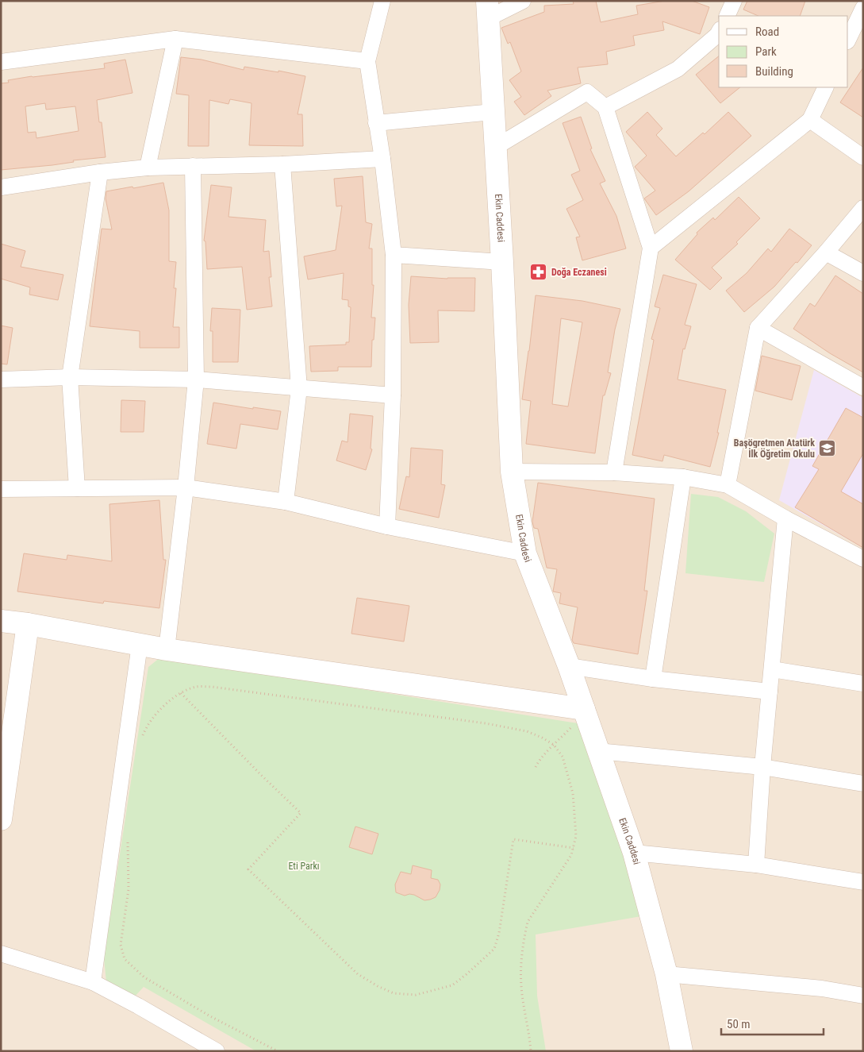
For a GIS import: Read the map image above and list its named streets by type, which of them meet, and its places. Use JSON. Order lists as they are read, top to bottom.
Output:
{
  "streets": {
    "street": ["Ekin Caddesi"]
  },
  "parks": ["Eti Parkı"],
  "places": {
    "pharmacy": ["Doğa Eczanesi"],
    "school or university": ["Başögretmen Atatürk İlk Öğretim Okulu"]
  },
  "legend": ["Road", "Park", "Building"],
  "scale_bar": "50 m"
}
